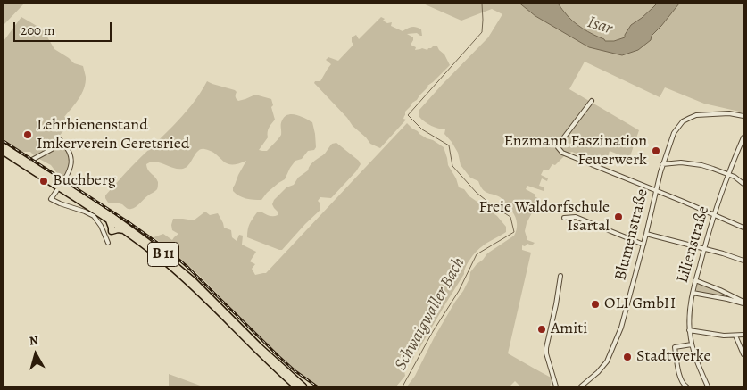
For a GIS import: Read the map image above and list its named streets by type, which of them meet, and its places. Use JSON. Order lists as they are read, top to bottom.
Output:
{
  "streets": {
    "main road": ["B 11"],
    "street": ["Blumenstraße", "Lilienstraße"]
  },
  "water": ["Isar", "Schwaigwaller Bach"],
  "places": [
    "Lehrbienenstand Imkerverein Geretsried",
    "Enzmann Faszination Feuerwerk",
    "Buchberg",
    "Freie Waldorfschule Isartal",
    "OLI GmbH",
    "Amiti",
    "Stadtwerke"
  ],
  "scale_bar": "200 m",
  "north": "top"
}
